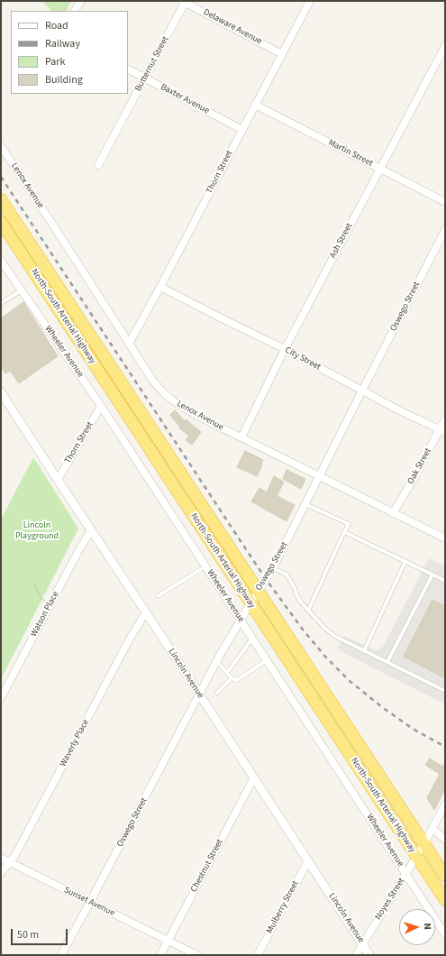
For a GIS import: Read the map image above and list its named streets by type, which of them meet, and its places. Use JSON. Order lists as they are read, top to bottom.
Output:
{
  "streets": {
    "highway": ["North-South Arterial Highway"],
    "street": [
      "Delaware Avenue",
      "Butternut Street",
      "Baxter Avenue",
      "Martin Street",
      "Thorn Street",
      "Lenox Avenue",
      "Ash Street",
      "Oswego Street",
      "Wheeler Avenue",
      "City Street",
      "Oak Street",
      "Watson Place",
      "Lincoln Avenue",
      "Waverly Place",
      "Chestnut Street",
      "Noyes Street",
      "Sunset Avenue",
      "Mulberry Street"
    ]
  },
  "crossings": [
    ["Delaware Avenue", "Butternut Street"],
    ["Delaware Avenue", "Thorn Street"],
    ["Butternut Street", "Baxter Avenue"],
    ["Baxter Avenue", "Thorn Street"],
    ["Martin Street", "Thorn Street"],
    ["Martin Street", "Ash Street"],
    ["Thorn Street", "Lenox Avenue"],
    ["Thorn Street", "Wheeler Avenue"],
    ["Thorn Street", "City Street"],
    ["Thorn Street", "Lincoln Avenue"],
    ["Lenox Avenue", "Ash Street"],
    ["Lenox Avenue", "Oswego Street"],
    ["Lenox Avenue", "Oak Street"],
    ["Ash Street", "City Street"],
    ["Oswego Street", "North-South Arterial Highway"],
    ["Oswego Street", "Wheeler Avenue"],
    ["Oswego Street", "City Street"],
    ["Oswego Street", "Lincoln Avenue"],
    ["Oswego Street", "Sunset Avenue"],
    ["North-South Arterial Highway", "Noyes Street"],
    ["Wheeler Avenue", "Noyes Street"],
    ["City Street", "Oak Street"],
    ["Watson Place", "Lincoln Avenue"],
    ["Lincoln Avenue", "Waverly Place"],
    ["Lincoln Avenue", "Chestnut Street"],
    ["Lincoln Avenue", "Noyes Street"],
    ["Lincoln Avenue", "Mulberry Street"],
    ["Waverly Place", "Sunset Avenue"],
    ["Chestnut Street", "Sunset Avenue"]
  ],
  "parks": ["Lincoln Playground"],
  "legend": [
    "Road",
    "Railway",
    "Park",
    "Building"
  ],
  "scale_bar": "50 m",
  "north": "right"
}
